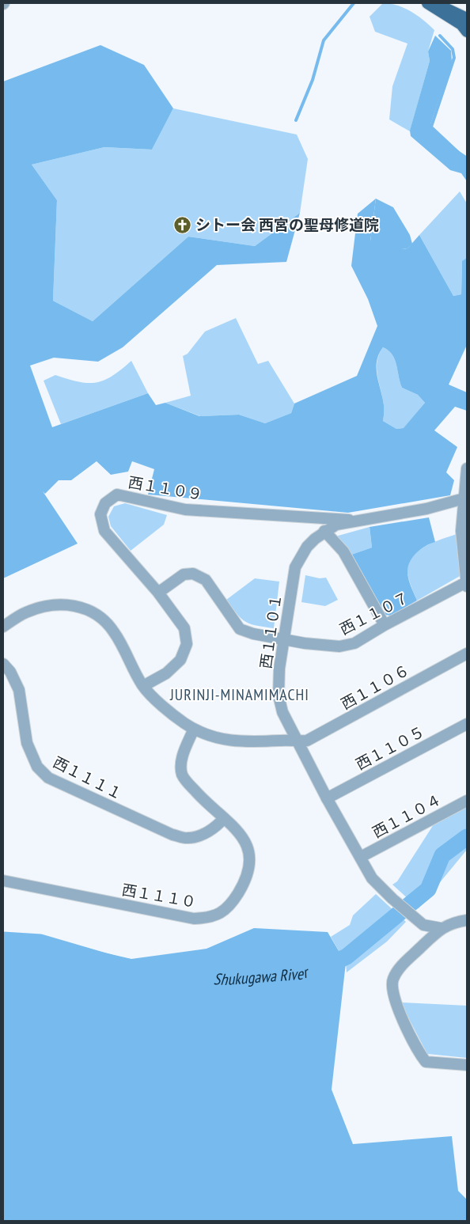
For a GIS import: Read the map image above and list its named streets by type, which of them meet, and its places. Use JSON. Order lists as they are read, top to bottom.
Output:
{
  "streets": {
    "street": [
      "西１１０９",
      "西１１０７",
      "西１１０１",
      "西１１０６",
      "西１１０５",
      "西１１１１",
      "西１１０４",
      "西１１１０"
    ]
  },
  "crossings": [
    ["西１１０９", "西１１０７"],
    ["西１１０９", "西１１０１"],
    ["西１１０７", "西１１０１"],
    ["西１１０１", "西１１０６"],
    ["西１１０１", "西１１０５"],
    ["西１１０１", "西１１０４"],
    ["西１１１１", "西１１１０"]
  ],
  "districts": ["JURINJI-MINAMIMACHI"],
  "water": ["Shukugawa River"],
  "places": {
    "church": ["シトー会 西宮の聖母修道院"]
  }
}
